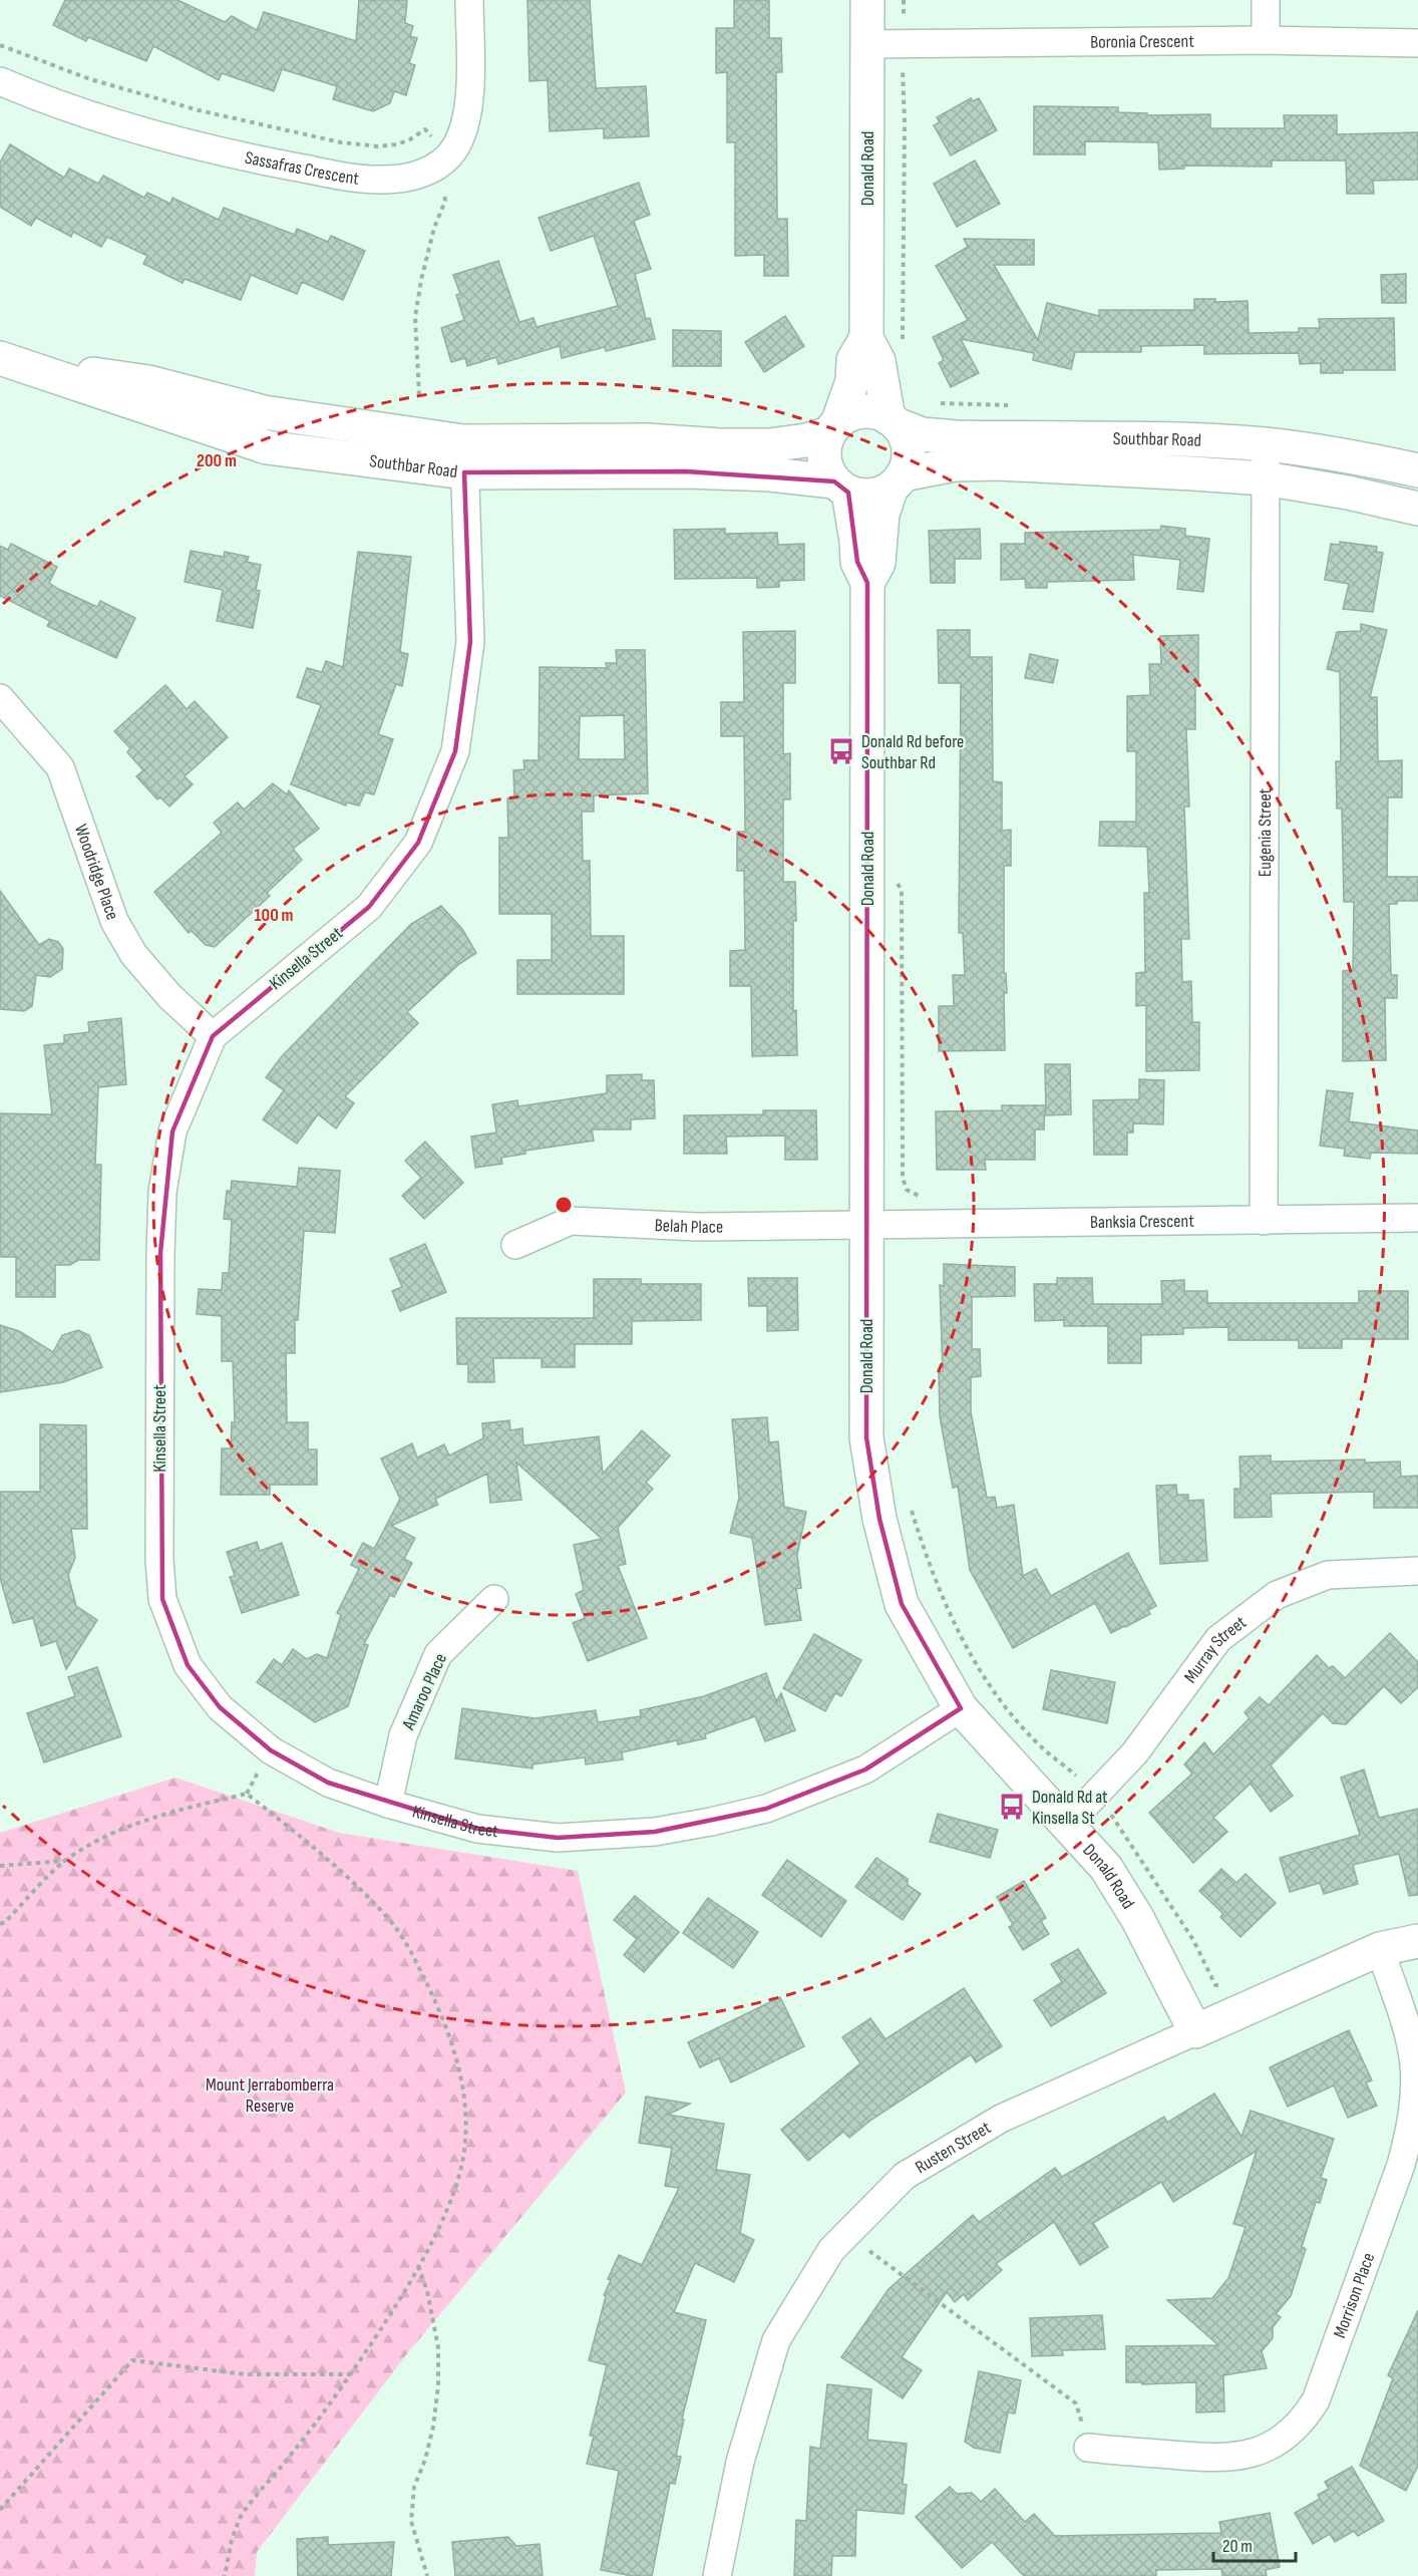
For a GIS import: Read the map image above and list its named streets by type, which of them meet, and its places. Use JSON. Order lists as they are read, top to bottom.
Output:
{
  "streets": {
    "street": [
      "Boronia Crescent",
      "Sassafras Crescent",
      "Donald Road",
      "Southbar Road",
      "Eugenia Street",
      "Woodridge Place",
      "Kinsella Street",
      "Banksia Crescent",
      "Belah Place",
      "Murray Street",
      "Amaroo Place",
      "Rusten Street",
      "Morrison Place"
    ]
  },
  "crossings": [
    ["Boronia Crescent", "Donald Road"],
    ["Donald Road", "Southbar Road"],
    ["Donald Road", "Kinsella Street"],
    ["Donald Road", "Banksia Crescent"],
    ["Donald Road", "Belah Place"],
    ["Donald Road", "Murray Street"],
    ["Donald Road", "Rusten Street"],
    ["Southbar Road", "Eugenia Street"],
    ["Southbar Road", "Kinsella Street"],
    ["Eugenia Street", "Banksia Crescent"],
    ["Woodridge Place", "Kinsella Street"],
    ["Kinsella Street", "Amaroo Place"],
    ["Banksia Crescent", "Belah Place"],
    ["Rusten Street", "Morrison Place"]
  ],
  "parks": ["Mount Jerrabomberra Reserve"],
  "places": {
    "bus stop": ["Donald Rd before Southbar Rd", "Donald Rd at Kinsella St"]
  },
  "scale_bar": "20 m",
  "rings": ["200 m", "100 m"]
}
